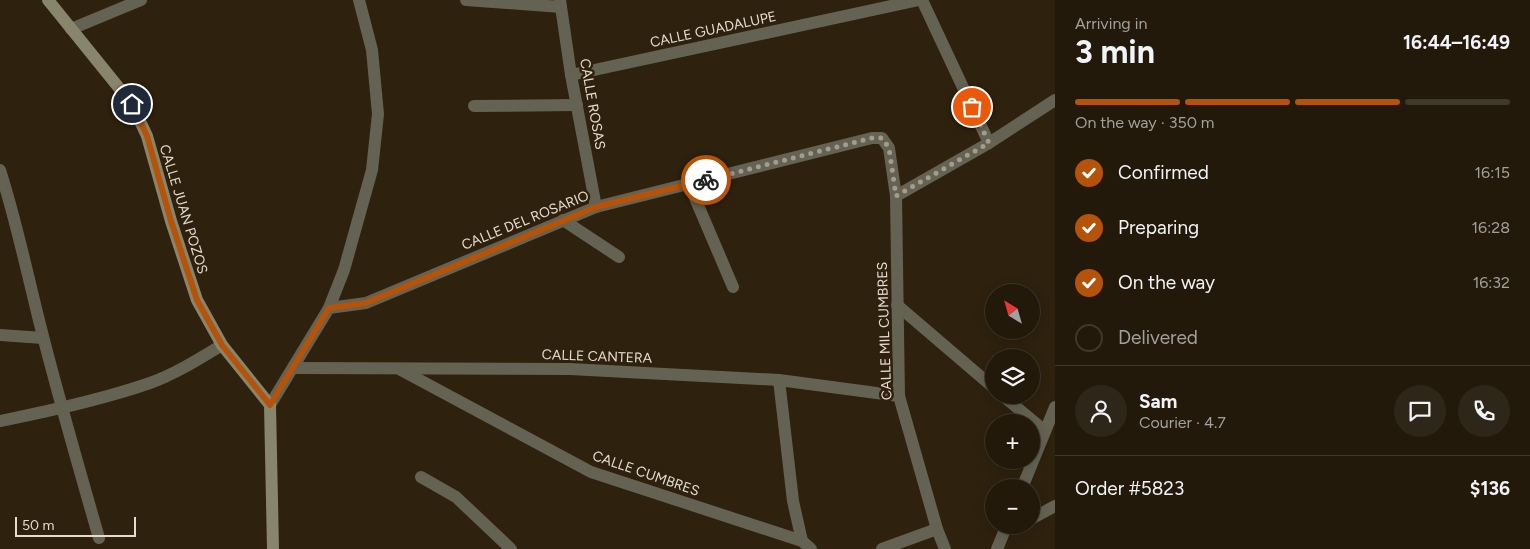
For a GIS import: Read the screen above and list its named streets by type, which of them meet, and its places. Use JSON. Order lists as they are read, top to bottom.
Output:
{
  "streets": {
    "street": [
      "CALLE GUADALUPE",
      "CALLE ROSAS",
      "CALLE JUAN POZOS",
      "CALLE DEL ROSARIO",
      "CALLE MIL CUMBRES",
      "CALLE CANTERA",
      "CALLE CUMBRES"
    ]
  },
  "crossings": [
    ["CALLE GUADALUPE", "CALLE ROSAS"],
    ["CALLE ROSAS", "CALLE DEL ROSARIO"],
    ["CALLE DEL ROSARIO", "CALLE MIL CUMBRES"],
    ["CALLE MIL CUMBRES", "CALLE CANTERA"],
    ["CALLE CANTERA", "CALLE CUMBRES"]
  ],
  "scale_bar": "50 m",
  "north": "top left",
  "page": {
    "heading": ["3 min", "Arriving in", "16:44–16:49"],
    "panel": [
      "Sam",
      "Courier · 4.7",
      "Order #5823",
      "$136"
    ],
    "bar": "On the way · 350 m",
    "list": [
      ["Confirmed", "16:15"],
      ["Preparing", "16:28"],
      ["On the way", "16:32"],
      "Delivered"
    ],
    "map_buttons": ["+", "−"],
    "scale": "50 m"
  }
}
